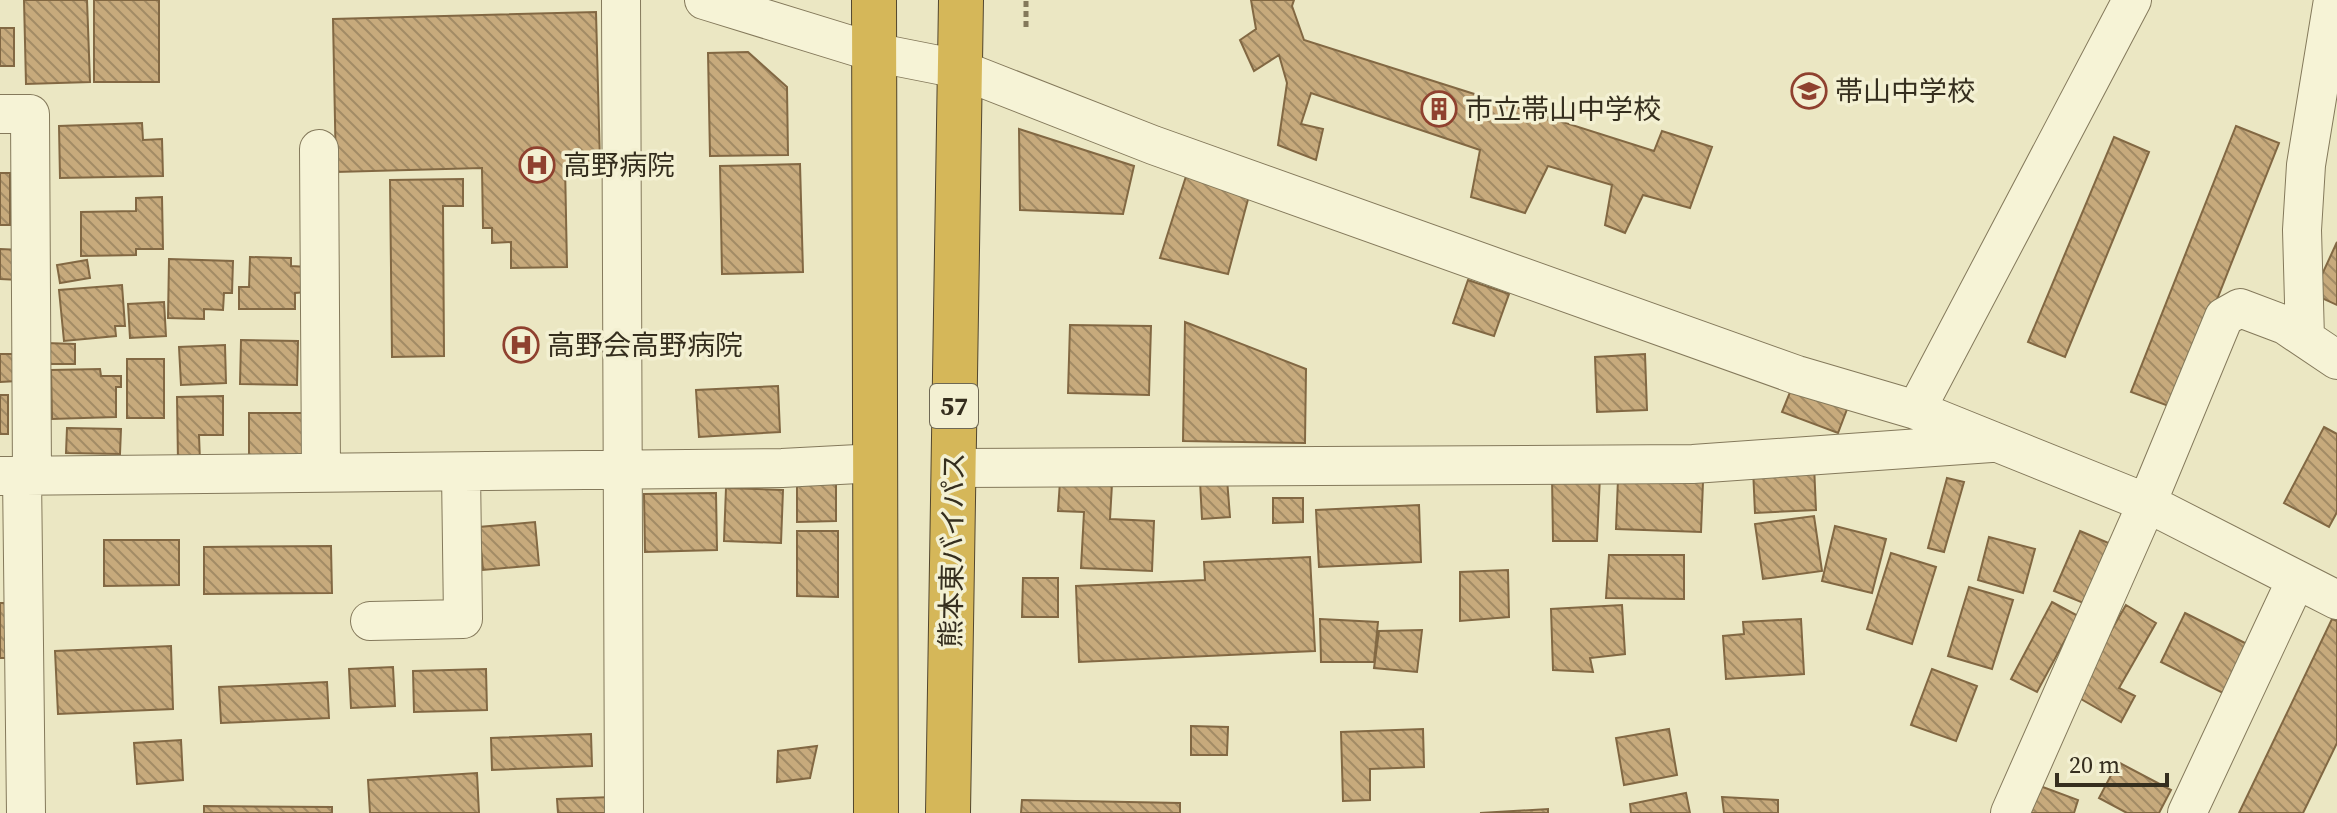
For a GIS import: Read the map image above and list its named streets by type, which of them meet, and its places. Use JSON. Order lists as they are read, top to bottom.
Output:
{
  "streets": {
    "highway": ["57", "熊本東バイパス"]
  },
  "places": {
    "school or university": ["帯山中学校"],
    "building": ["市立帯山中学校"],
    "hospital": ["高野病院", "高野会高野病院"]
  },
  "scale_bar": "20 m"
}
